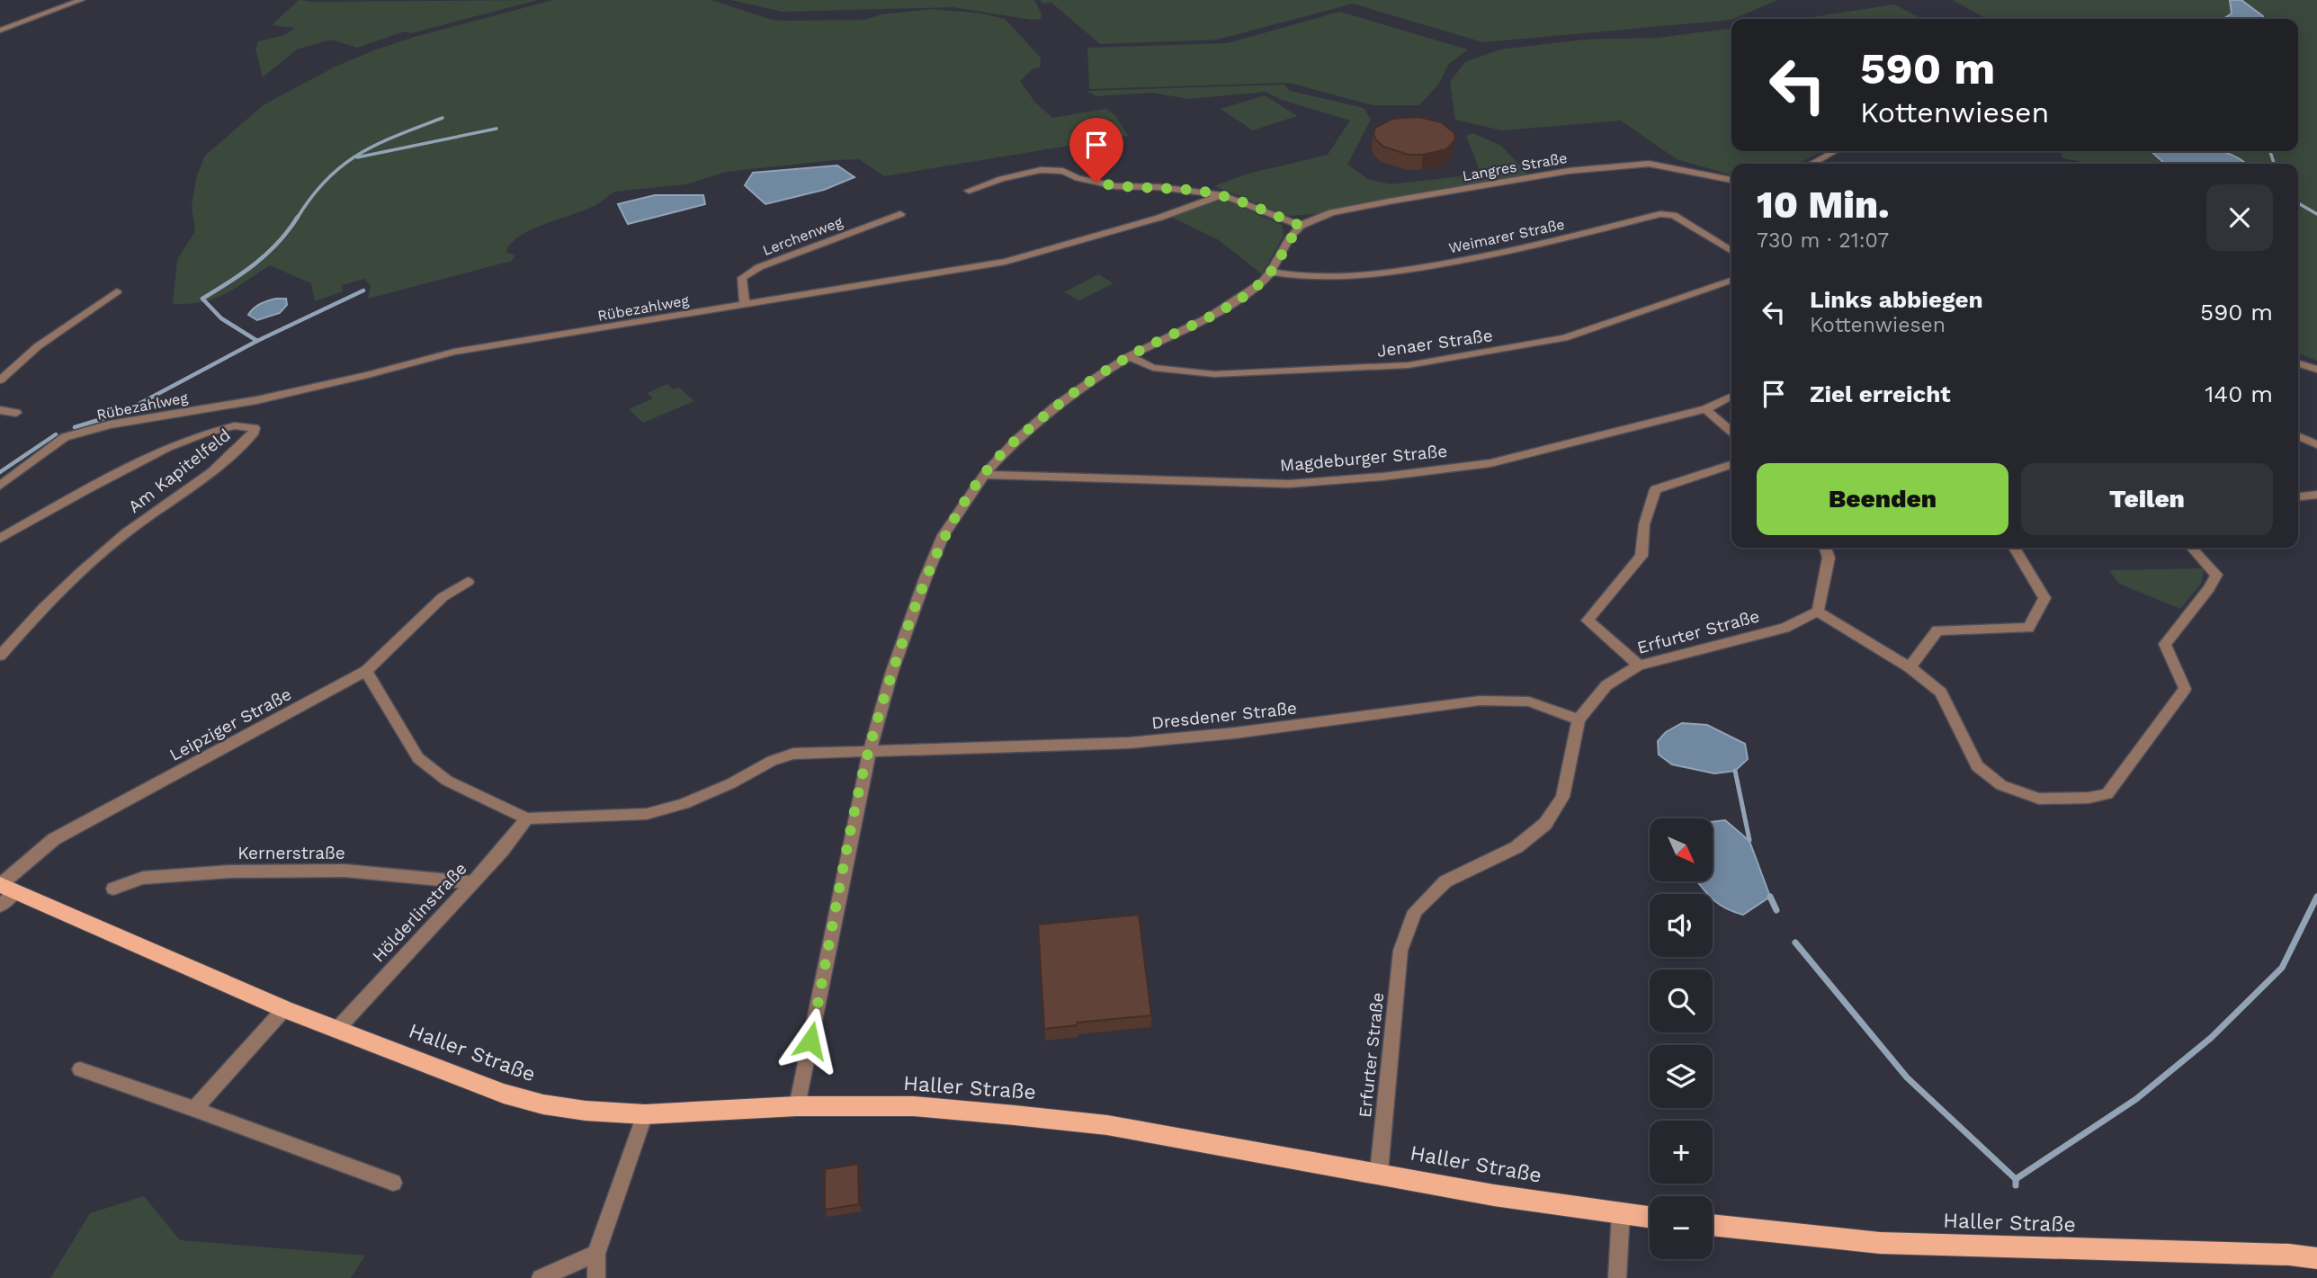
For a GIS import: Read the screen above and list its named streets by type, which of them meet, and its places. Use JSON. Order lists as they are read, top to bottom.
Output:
{
  "streets": {
    "main road": ["Haller Straße"],
    "street": [
      "Langres Straße",
      "Lerchenweg",
      "Weimarer Straße",
      "Rübezahlweg",
      "Jenaer Straße",
      "Magdeburger Straße",
      "Am Kapitelfeld",
      "Erfurter Straße",
      "Dresdener Straße",
      "Leipziger Straße",
      "Kernerstraße",
      "Hölderlinstraße"
    ]
  },
  "crossings": [
    ["Lerchenweg", "Rübezahlweg"],
    ["Erfurter Straße", "Dresdener Straße"],
    ["Erfurter Straße", "Haller Straße"],
    ["Dresdener Straße", "Hölderlinstraße"],
    ["Leipziger Straße", "Haller Straße"],
    ["Kernerstraße", "Hölderlinstraße"],
    ["Hölderlinstraße", "Haller Straße"]
  ],
  "north": "bottom right",
  "page": {
    "turn": ["590 m", "Kottenwiesen"],
    "heading": ["10 Min.", "730 m · 21:07"],
    "list": [
      {
        "name": "Links abbiegen",
        "note": "Kottenwiesen",
        "value": "590 m"
      },
      {
        "name": "Ziel erreicht",
        "value": "140 m"
      }
    ],
    "buttons": ["Beenden", "Teilen"],
    "map_buttons": ["+", "−"]
  }
}
